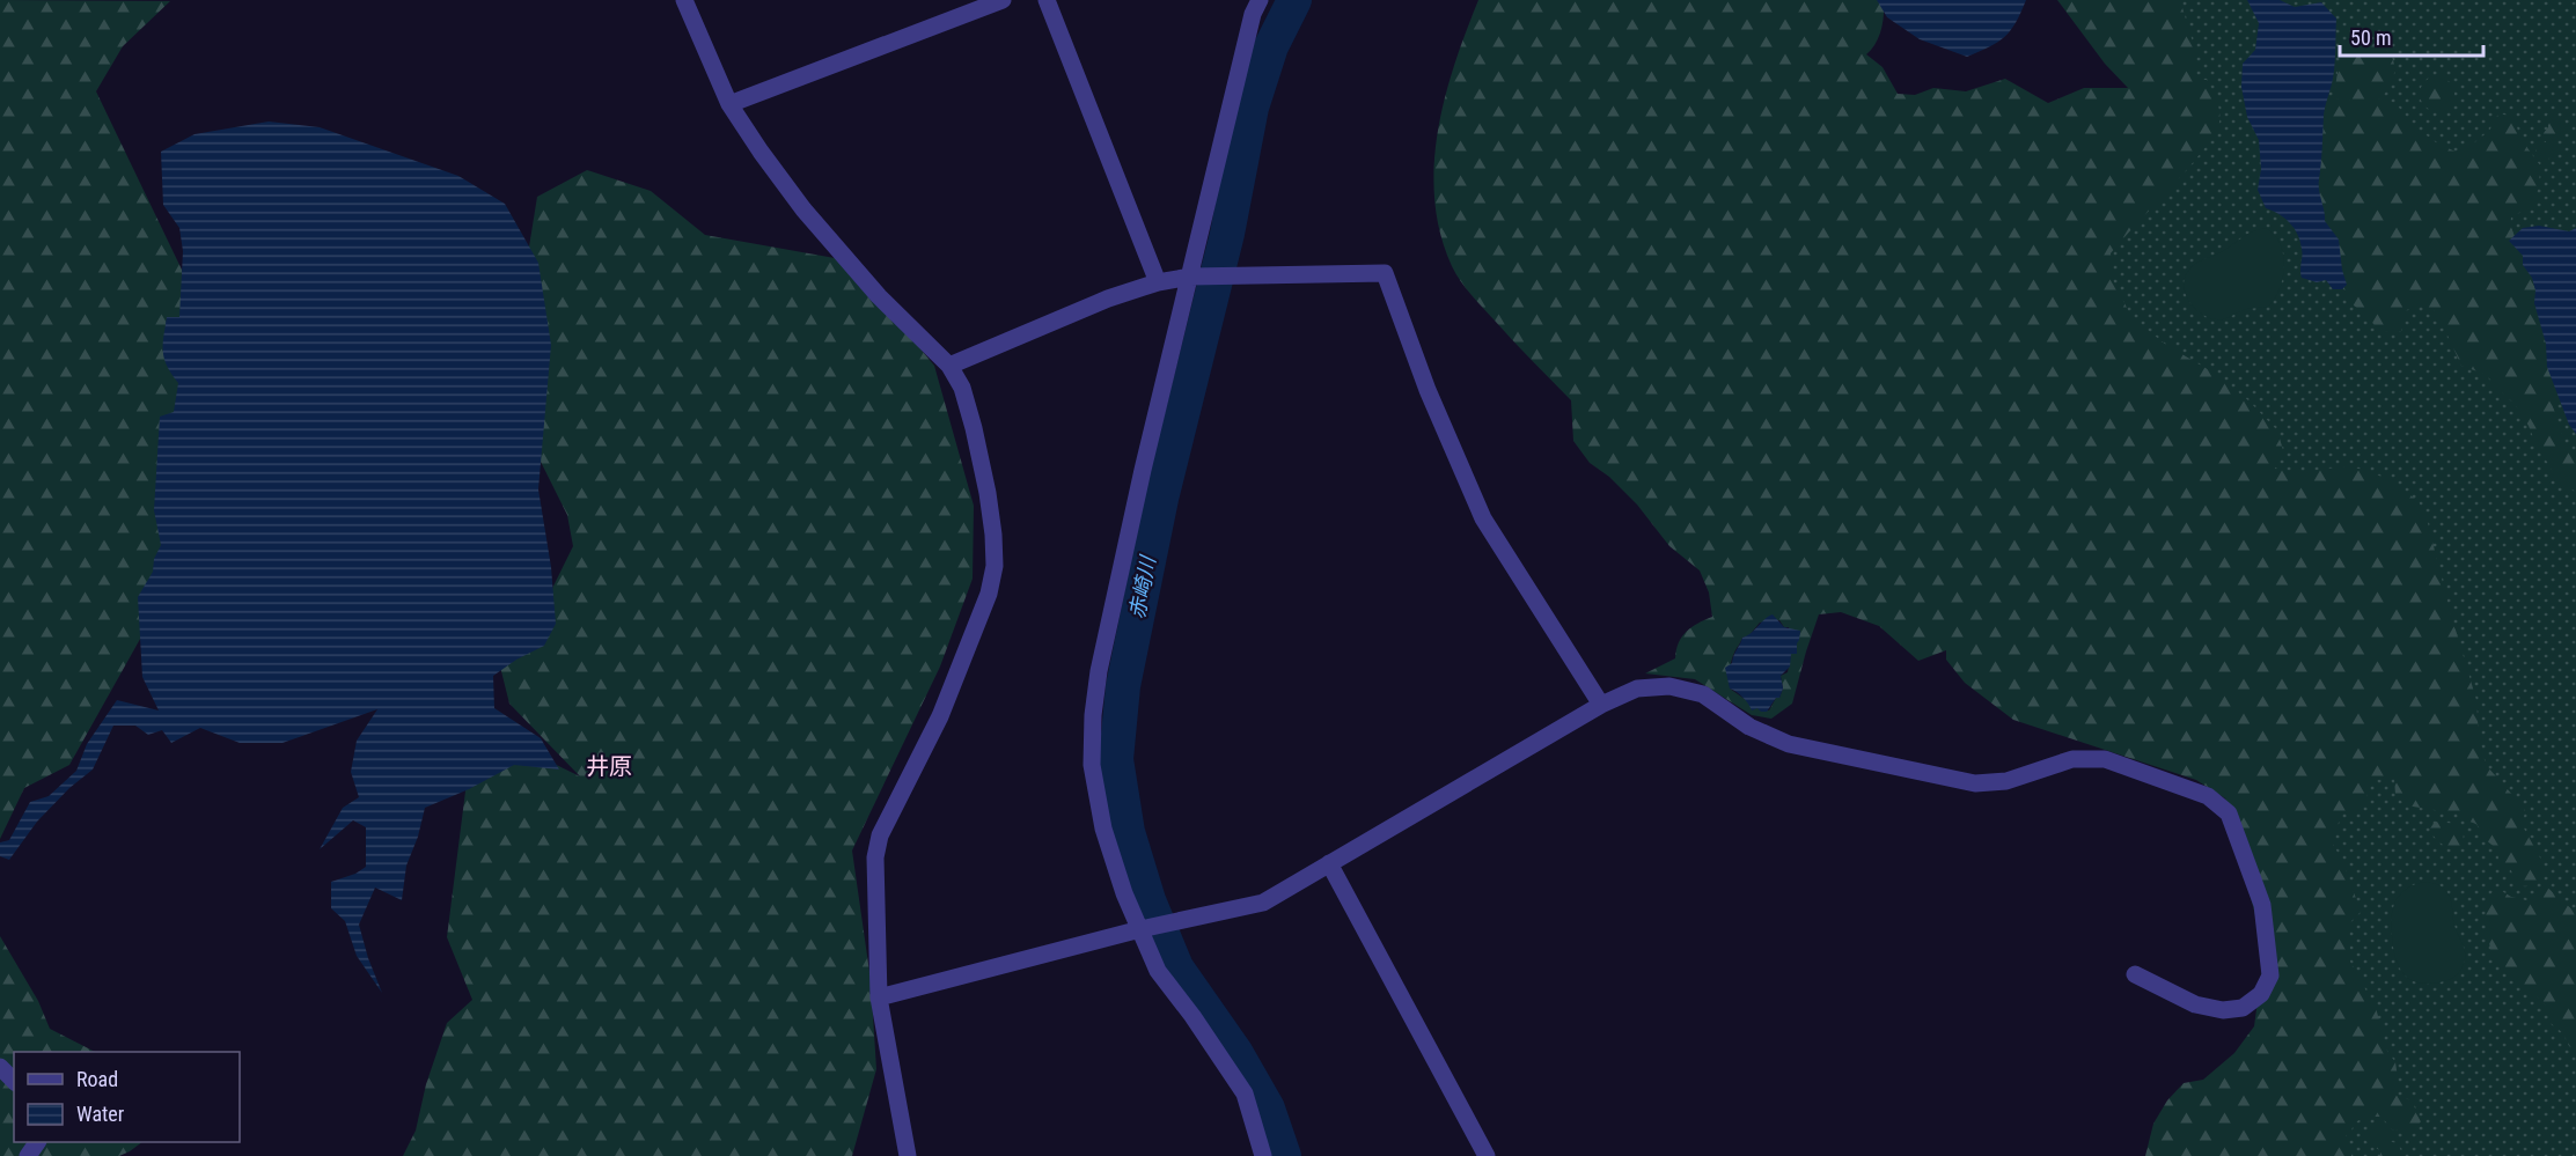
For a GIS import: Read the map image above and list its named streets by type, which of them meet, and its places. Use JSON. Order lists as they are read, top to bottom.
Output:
{
  "districts": ["井原"],
  "water": ["赤崎川"],
  "legend": ["Road", "Water"],
  "scale_bar": "50 m"
}
